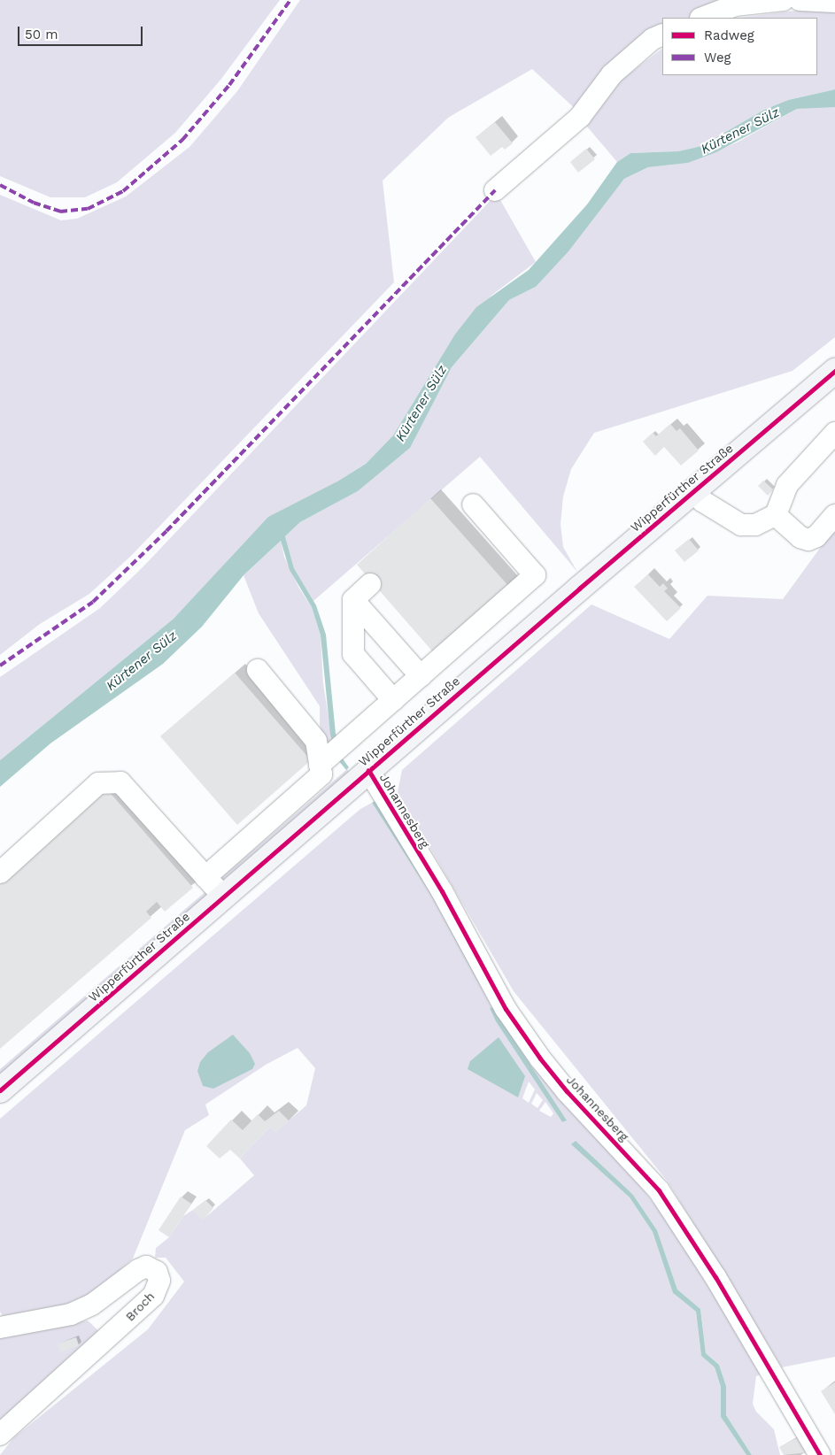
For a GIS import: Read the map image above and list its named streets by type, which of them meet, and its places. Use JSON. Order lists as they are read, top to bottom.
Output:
{
  "streets": {
    "main road": ["Wipperfürther Straße"],
    "street": ["Johannesberg", "Broch"]
  },
  "crossings": [
    ["Wipperfürther Straße", "Johannesberg"]
  ],
  "water": ["Kürtener Sülz"],
  "legend": ["Radweg", "Weg"],
  "scale_bar": "50 m"
}
